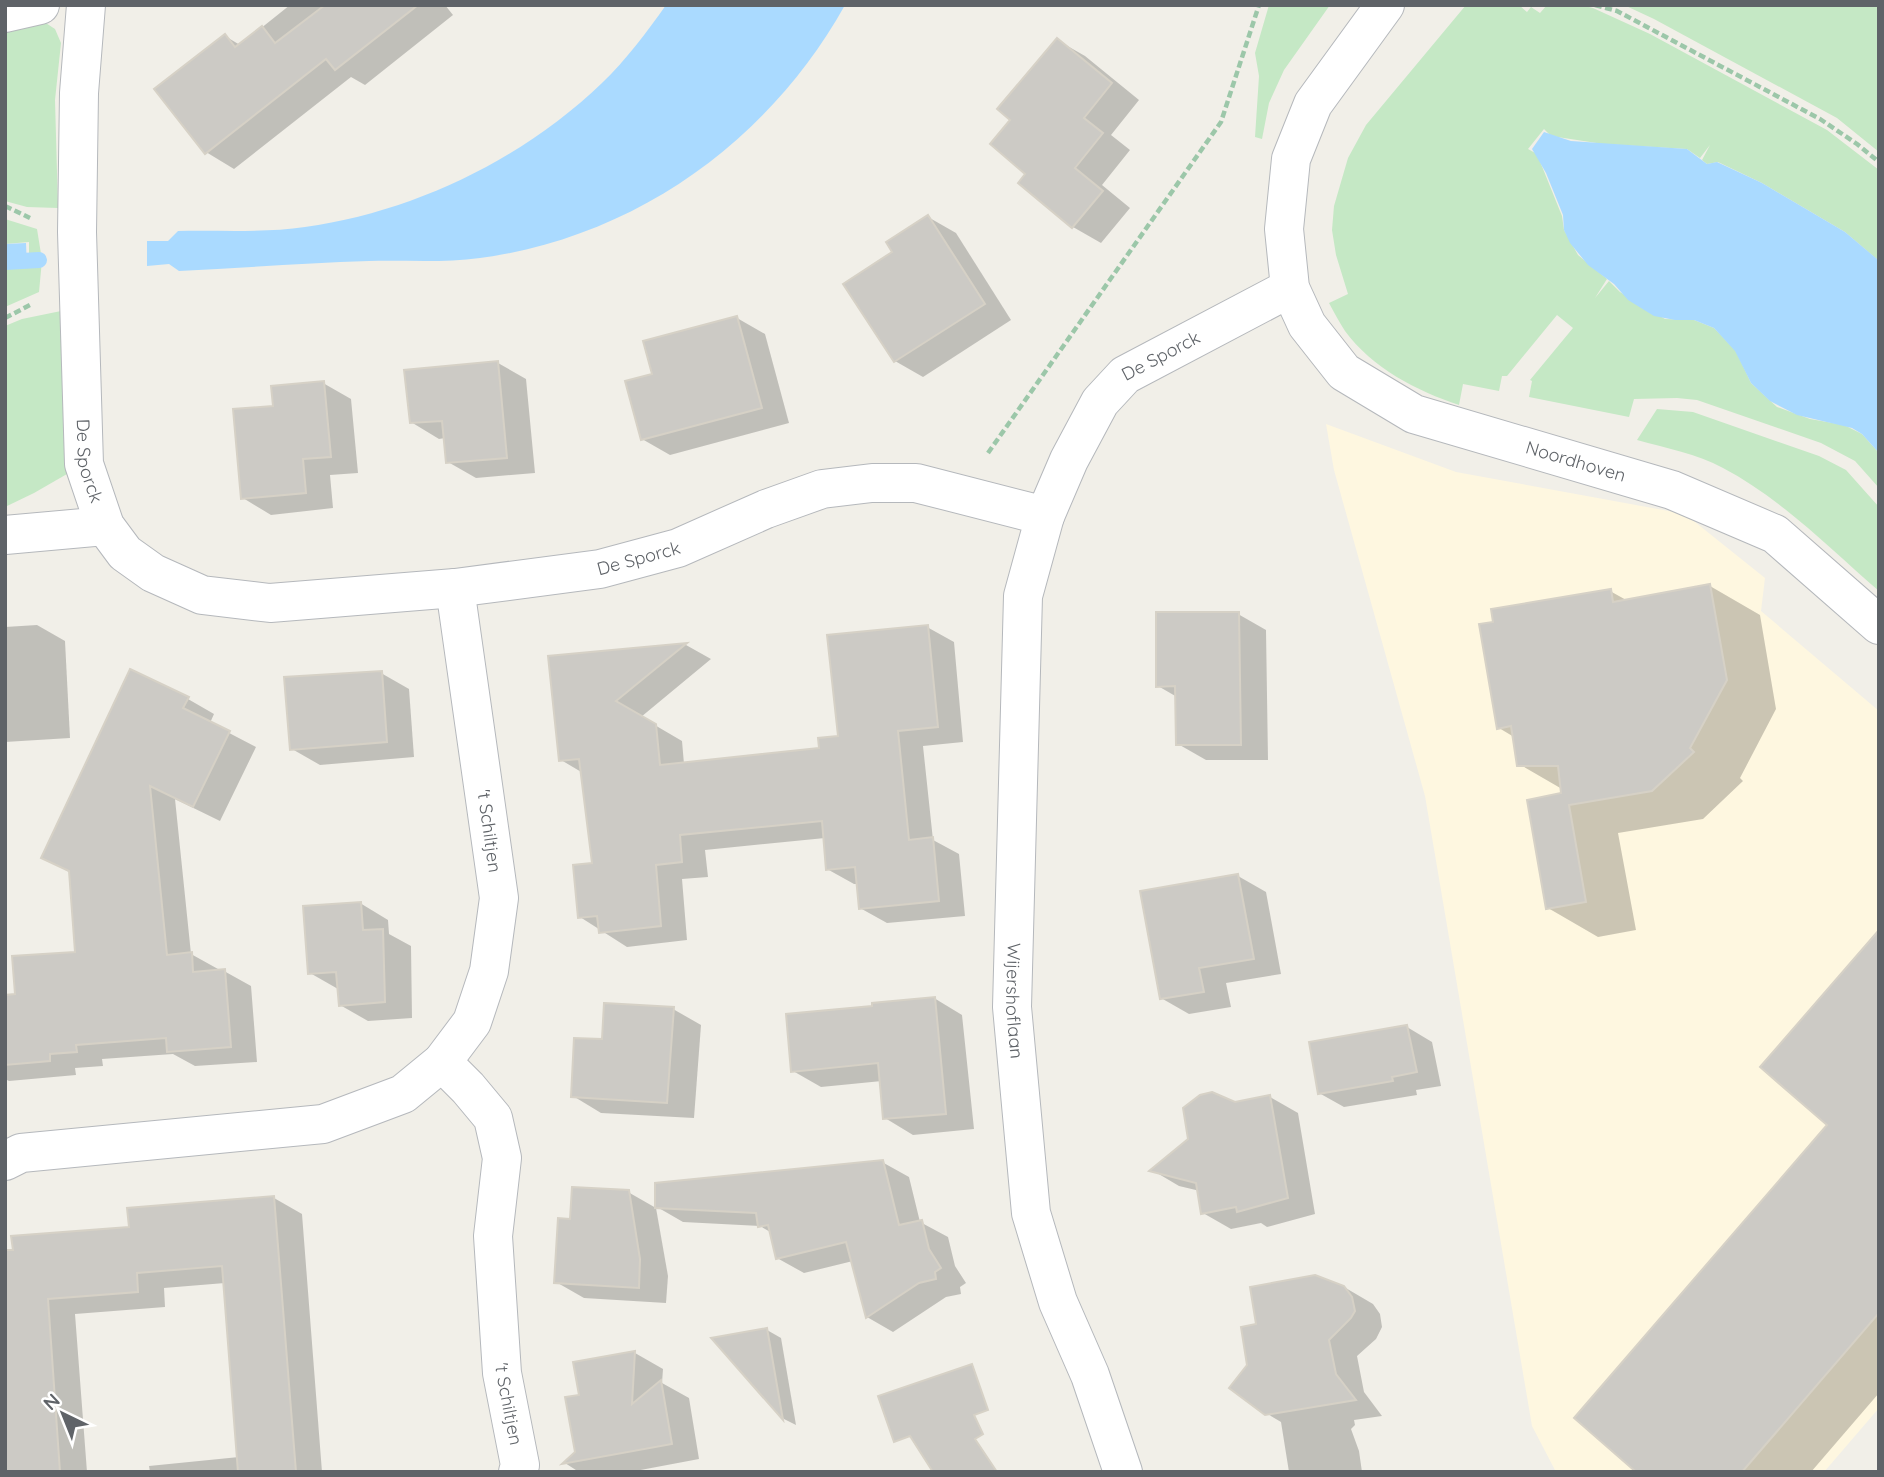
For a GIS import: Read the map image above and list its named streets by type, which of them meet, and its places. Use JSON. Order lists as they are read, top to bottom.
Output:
{
  "streets": {
    "street": [
      "De Sporck",
      "Noordhoven",
      "'t Schiltjen",
      "Wijershoflaan"
    ]
  },
  "crossings": [
    ["De Sporck", "Noordhoven"],
    ["De Sporck", "'t Schiltjen"],
    ["De Sporck", "Wijershoflaan"]
  ],
  "north": "top left"
}
